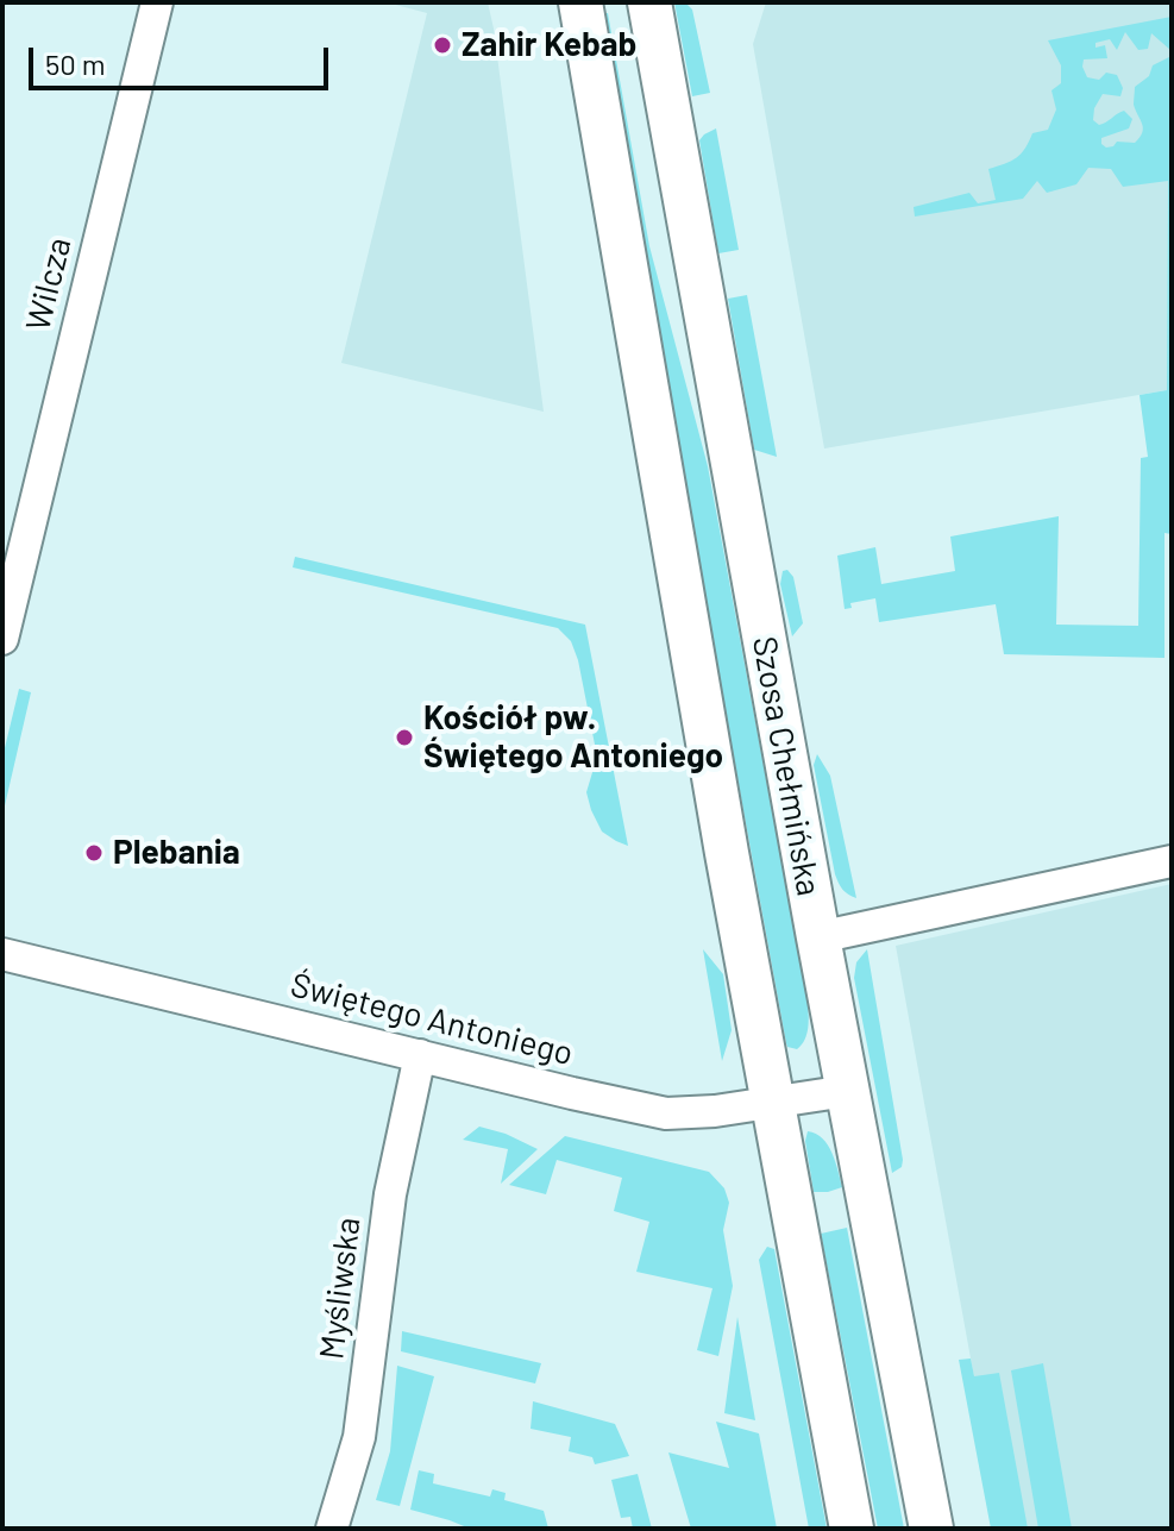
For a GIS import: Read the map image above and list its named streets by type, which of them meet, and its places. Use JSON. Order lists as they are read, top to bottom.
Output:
{
  "streets": {
    "main road": ["Szosa Chełmińska"],
    "street": ["Wilcza", "Świętego Antoniego", "Myśliwska"]
  },
  "crossings": [
    ["Szosa Chełmińska", "Świętego Antoniego"],
    ["Świętego Antoniego", "Myśliwska"]
  ],
  "places": ["Zahir Kebab", "Kościół pw. Świętego Antoniego", "Plebania"],
  "scale_bar": "50 m"
}
